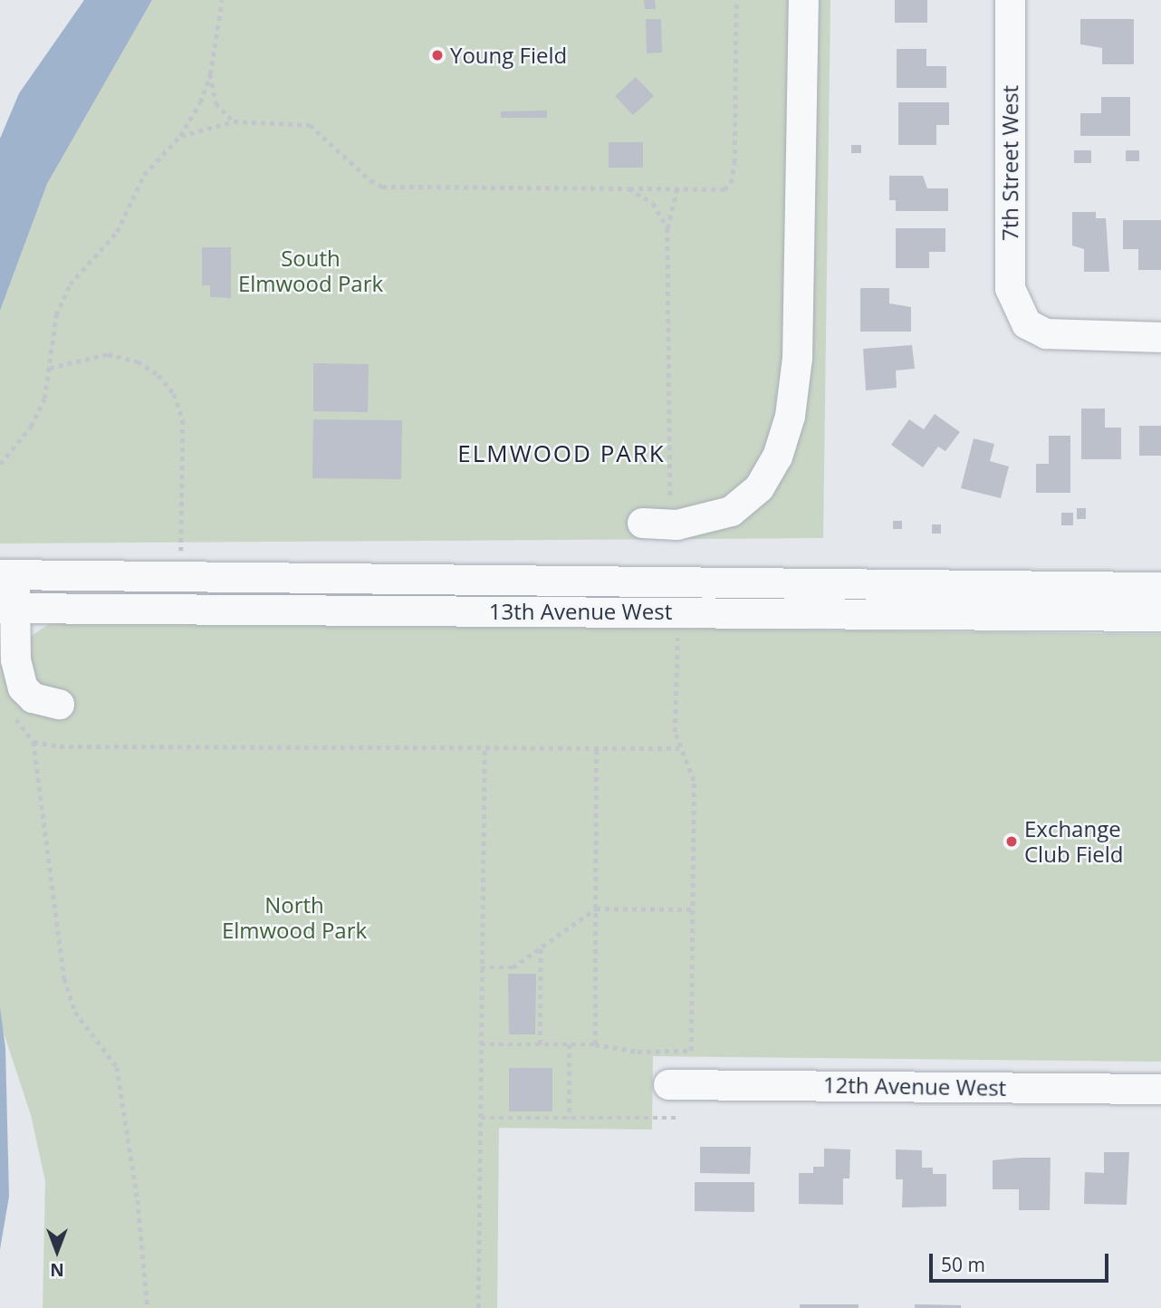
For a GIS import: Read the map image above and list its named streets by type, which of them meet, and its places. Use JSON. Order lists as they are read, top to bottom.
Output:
{
  "streets": {
    "street": ["7th Street West", "13th Avenue West", "12th Avenue West"]
  },
  "districts": ["ELMWOOD PARK"],
  "parks": ["South Elmwood Park", "North Elmwood Park"],
  "places": ["Young Field", "Exchange Club Field"],
  "scale_bar": "50 m",
  "north": "bottom"
}
